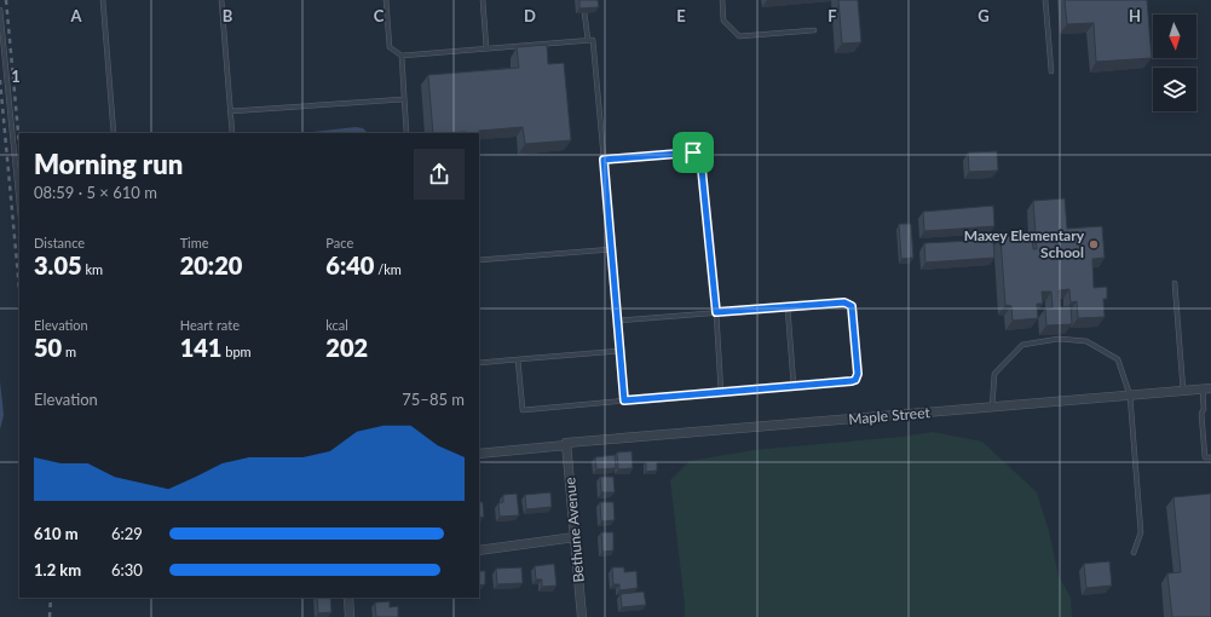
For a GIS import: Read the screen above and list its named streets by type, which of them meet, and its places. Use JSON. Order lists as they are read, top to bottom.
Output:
{
  "streets": {
    "street": ["Maple Street", "Bethune Avenue"]
  },
  "crossings": [
    ["Maple Street", "Bethune Avenue"]
  ],
  "places": ["Maxey Elementary School"],
  "north": "bottom",
  "page": {
    "heading": ["Morning run", "08:59 · 5 × 610 m"],
    "stats": [
      ["Distance", "3.05 km"],
      ["Time", "20:20"],
      ["Pace", "6:40 /km"],
      ["Elevation", "50 m"],
      ["Heart rate", "141 bpm"],
      ["kcal", "202"]
    ],
    "chart": ["Elevation", "75–85 m"],
    "list": [
      {
        "name": "610 m",
        "note": "6:29"
      },
      {
        "name": "1.2 km",
        "note": "6:30"
      }
    ]
  },
  "grid": {
    "columns": [
      "A",
      "B",
      "C",
      "D",
      "E",
      "F",
      "G",
      "H"
    ],
    "rows": ["1"]
  }
}
